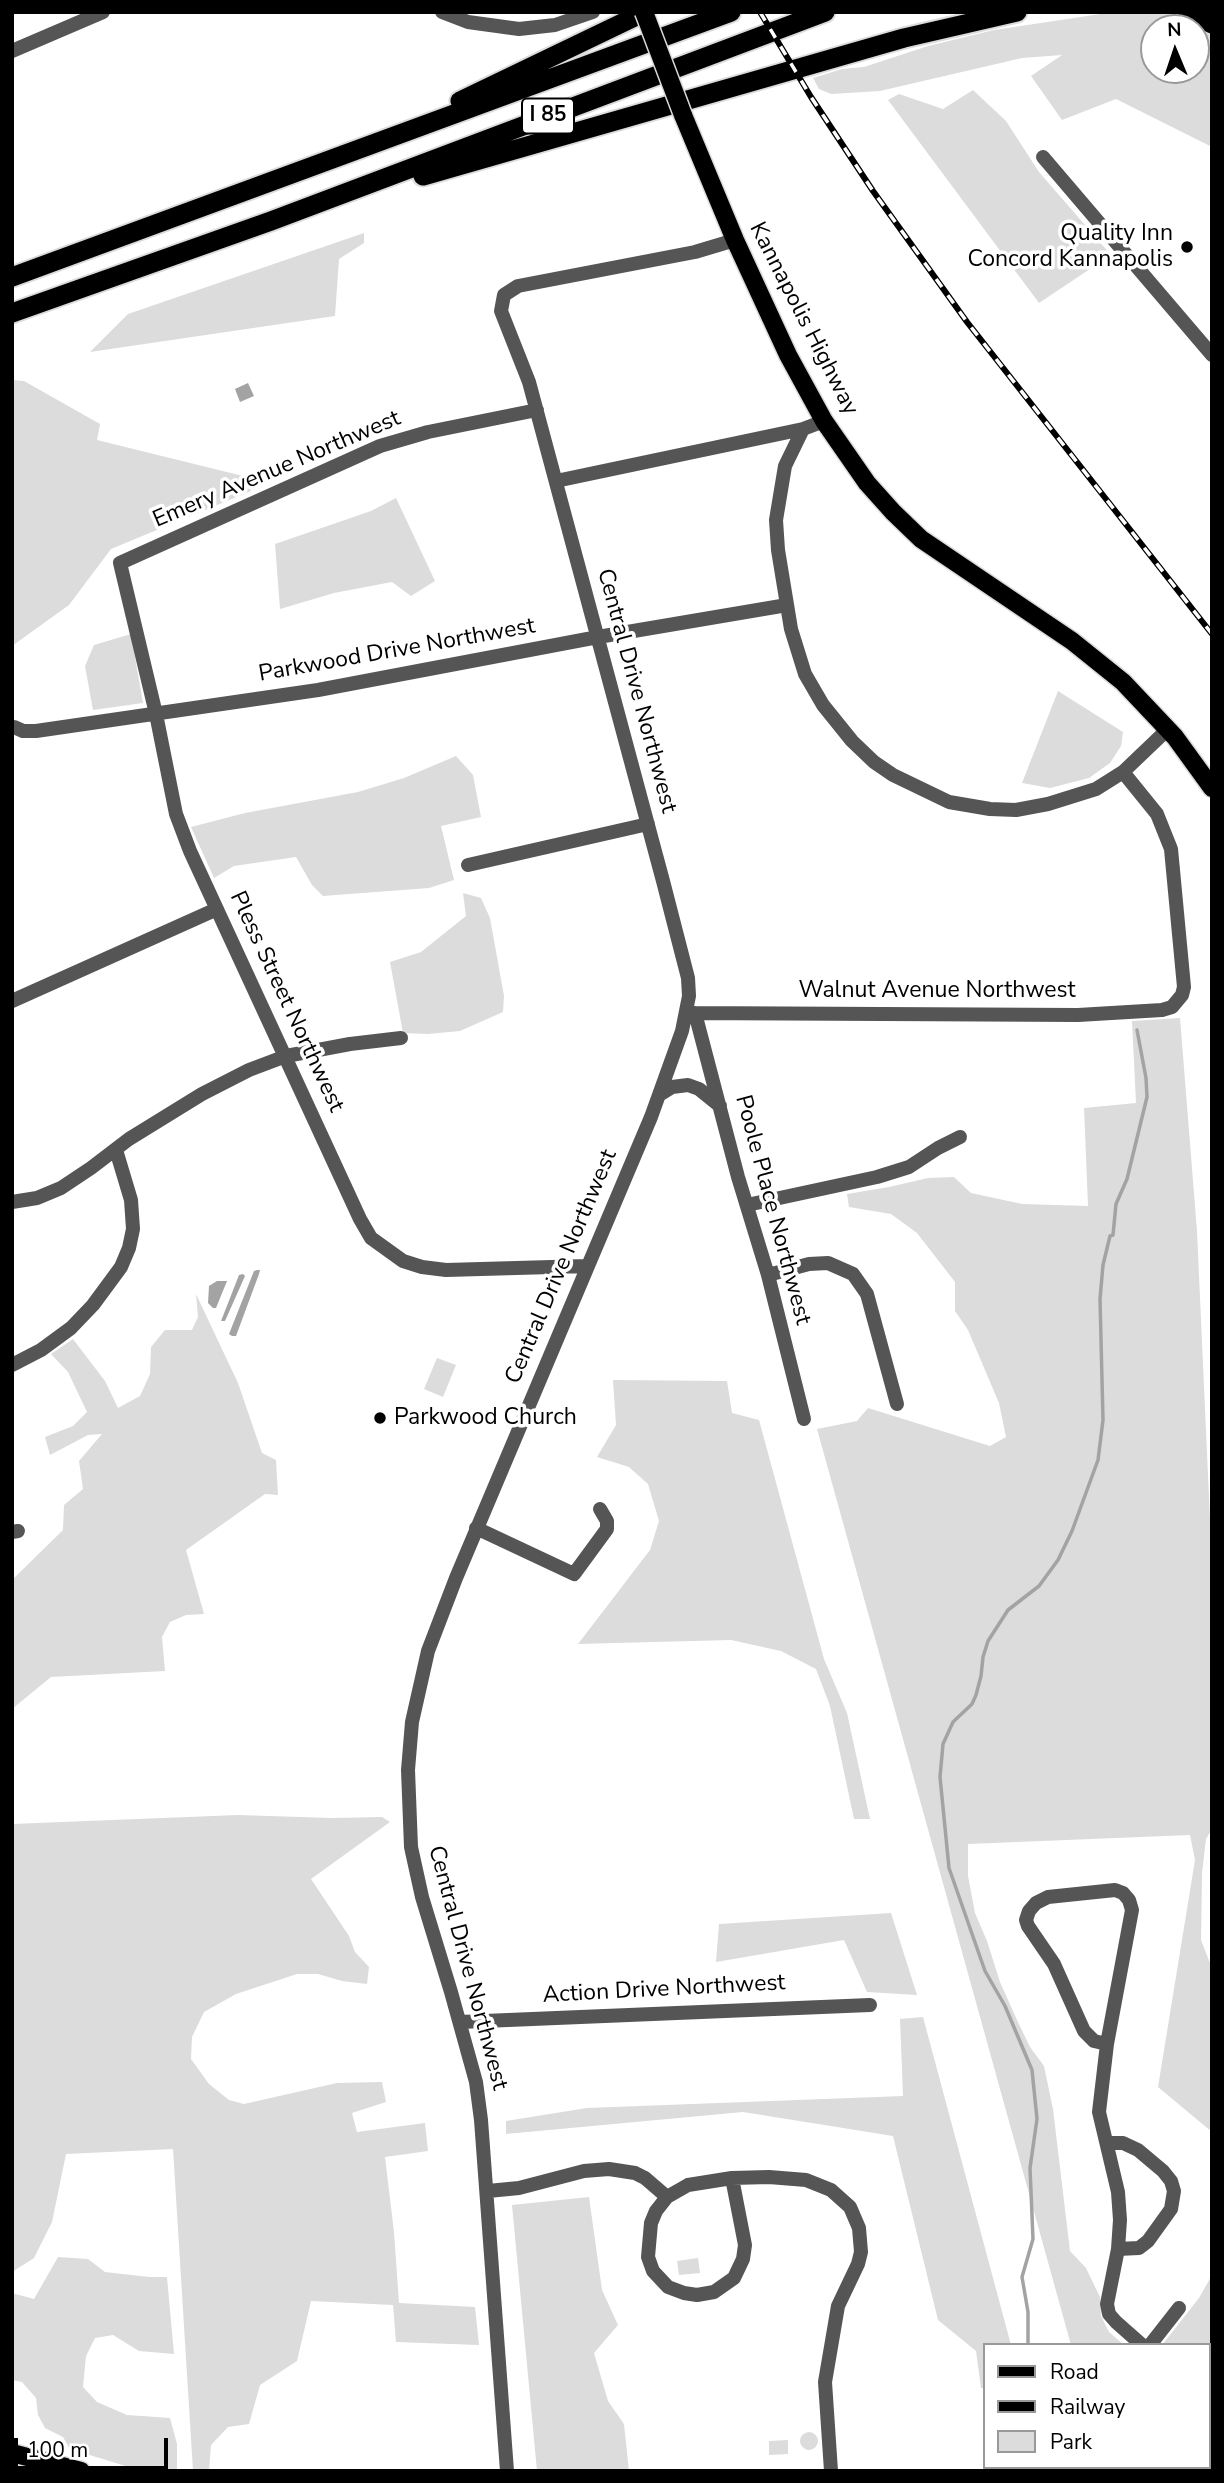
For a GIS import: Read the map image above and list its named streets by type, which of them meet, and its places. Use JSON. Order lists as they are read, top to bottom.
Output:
{
  "streets": {
    "highway": ["I 85"],
    "main road": ["Kannapolis Highway"],
    "street": [
      "Emery Avenue Northwest",
      "Parkwood Drive Northwest",
      "Central Drive Northwest",
      "Walnut Avenue Northwest",
      "Pless Street Northwest",
      "Poole Place Northwest",
      "Action Drive Northwest"
    ]
  },
  "crossings": [
    ["Kannapolis Highway", "Central Drive Northwest"],
    ["Emery Avenue Northwest", "Central Drive Northwest"],
    ["Emery Avenue Northwest", "Pless Street Northwest"],
    ["Parkwood Drive Northwest", "Central Drive Northwest"],
    ["Parkwood Drive Northwest", "Pless Street Northwest"],
    ["Central Drive Northwest", "Walnut Avenue Northwest"],
    ["Central Drive Northwest", "Pless Street Northwest"],
    ["Central Drive Northwest", "Poole Place Northwest"],
    ["Central Drive Northwest", "Action Drive Northwest"],
    ["Walnut Avenue Northwest", "Poole Place Northwest"]
  ],
  "places": ["Quality Inn Concord Kannapolis", "Parkwood Church"],
  "legend": ["Road", "Railway", "Park"],
  "scale_bar": "100 m",
  "north": "top"
}
